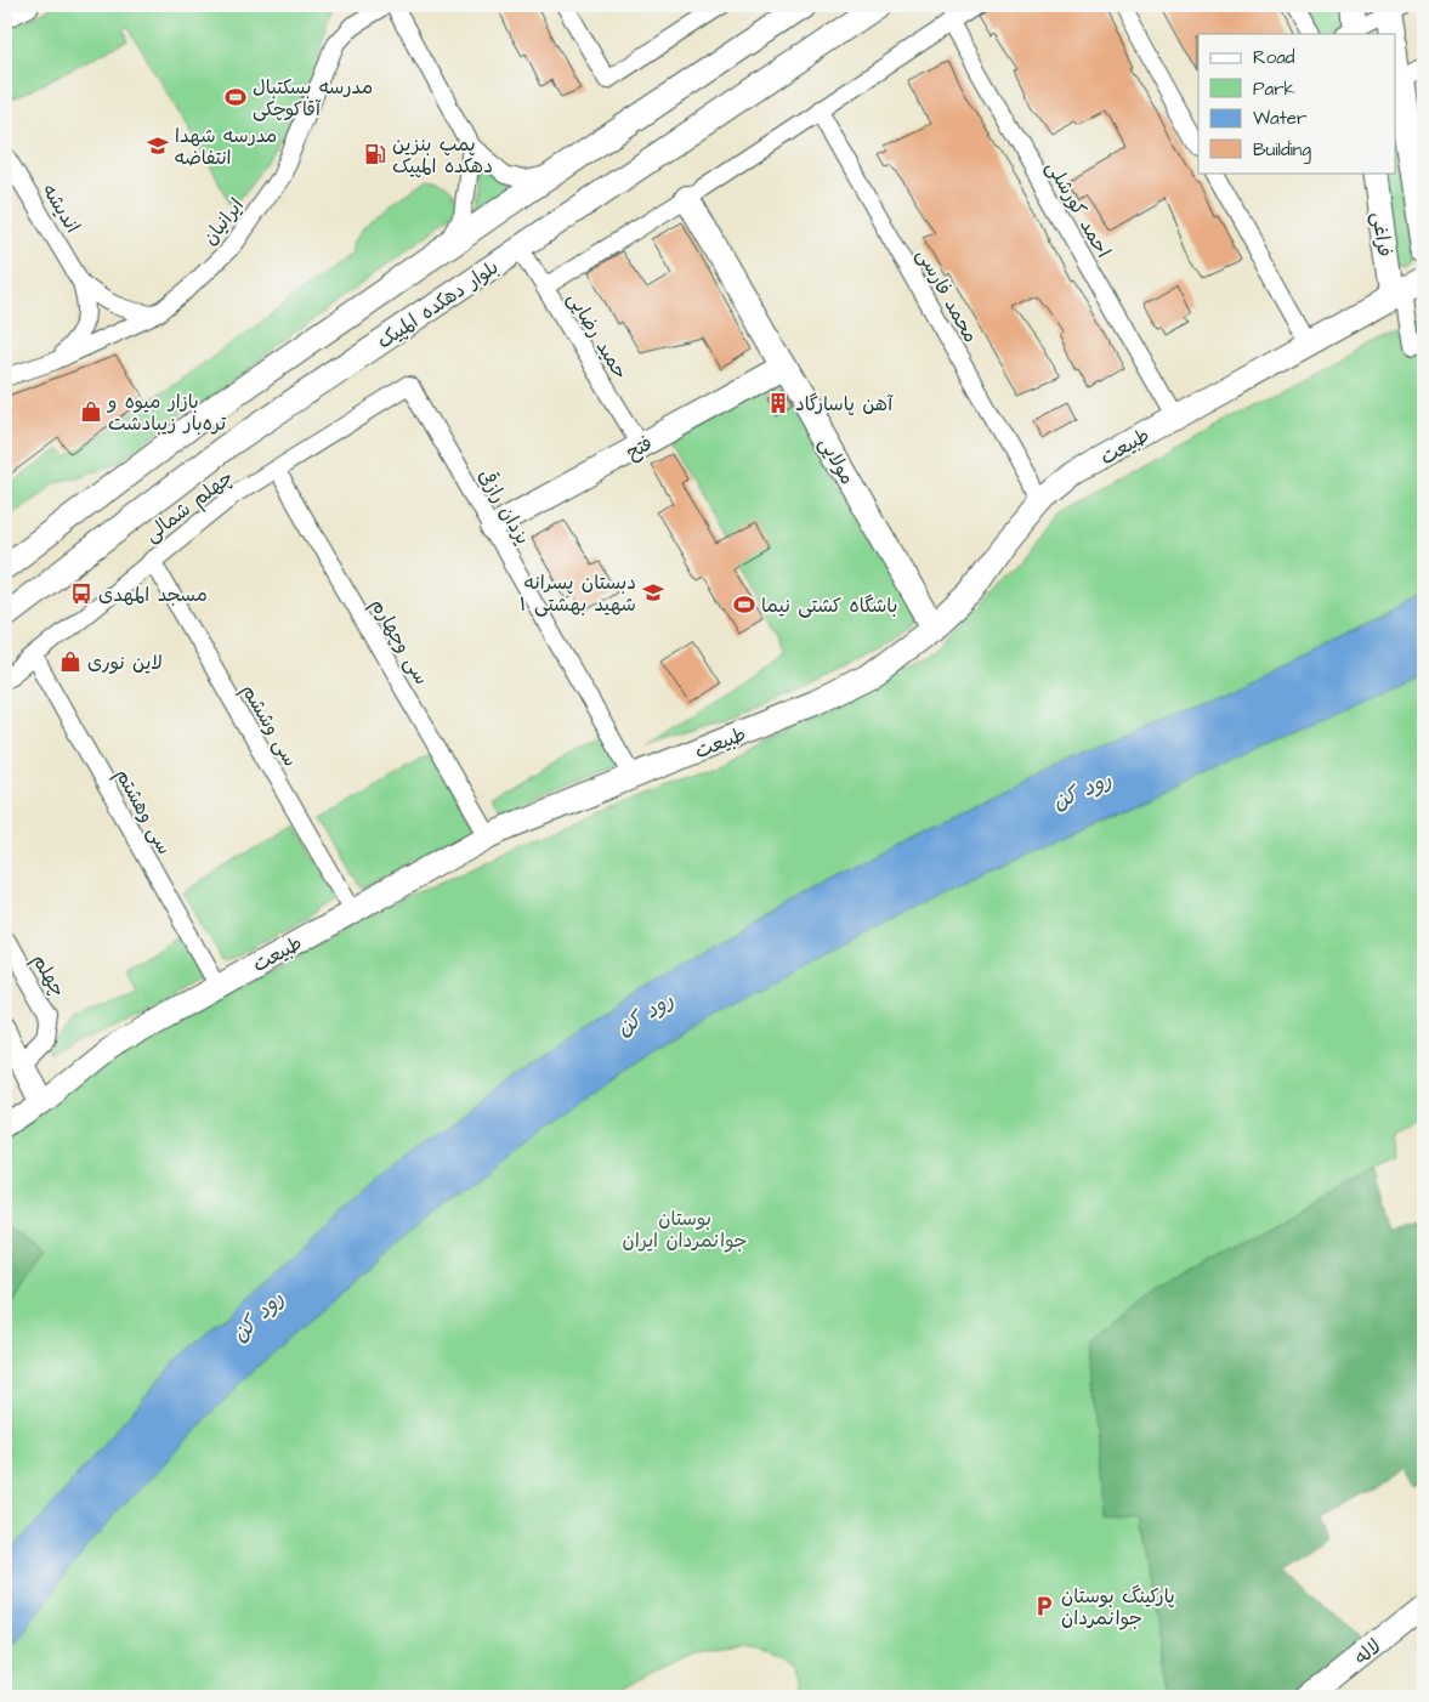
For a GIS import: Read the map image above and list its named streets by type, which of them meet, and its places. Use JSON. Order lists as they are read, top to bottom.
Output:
{
  "streets": {
    "street": [
      "اندیشه",
      "احمد کورشلی",
      "ایرانیان",
      "فراغی",
      "محمد فارسی",
      "بلوار دهکده المپیک",
      "حمید رضایی",
      "طبیعت",
      "فتح",
      "مولایی",
      "چهلم شمالی",
      "یزدان رازقی",
      "سی وچهارم",
      "سی وششم",
      "سی وهشتم",
      "چهلم",
      "لاله"
    ]
  },
  "crossings": [
    ["احمد کورشلی", "طبیعت"],
    ["فراغی", "طبیعت"],
    ["محمد فارسی", "طبیعت"],
    ["بلوار دهکده المپیک", "حمید رضایی"],
    ["حمید رضایی", "فتح"],
    ["طبیعت", "مولایی"],
    ["طبیعت", "یزدان رازقی"],
    ["طبیعت", "سی وچهارم"],
    ["طبیعت", "سی وششم"],
    ["طبیعت", "سی وهشتم"],
    ["فتح", "مولایی"],
    ["فتح", "یزدان رازقی"],
    ["چهلم شمالی", "یزدان رازقی"],
    ["چهلم شمالی", "سی وچهارم"],
    ["چهلم شمالی", "سی وششم"],
    ["چهلم شمالی", "سی وهشتم"]
  ],
  "water": ["رود کن"],
  "parks": ["بوستان جوانمردان ایران"],
  "places": {
    "sports": ["مدرسه بسکتبال آقاکوچکی", "باشگاه کشتی نیما"],
    "school or university": ["مدرسه شهدا انتفاضه", "دبستان پسرانه شهید بهشتی ۱"],
    "fuel station": ["پمپ بنزین دهکده المپیک"],
    "building": ["آهن پاسارگاد"],
    "shop": ["بازار میوه و تره‌بار زیبادشت", "لاین نوری"],
    "bus stop": ["مسجد المهدی"],
    "parking": ["پارکینگ بوستان جوانمردان"]
  },
  "legend": [
    "Road",
    "Park",
    "Water",
    "Building"
  ]
}
